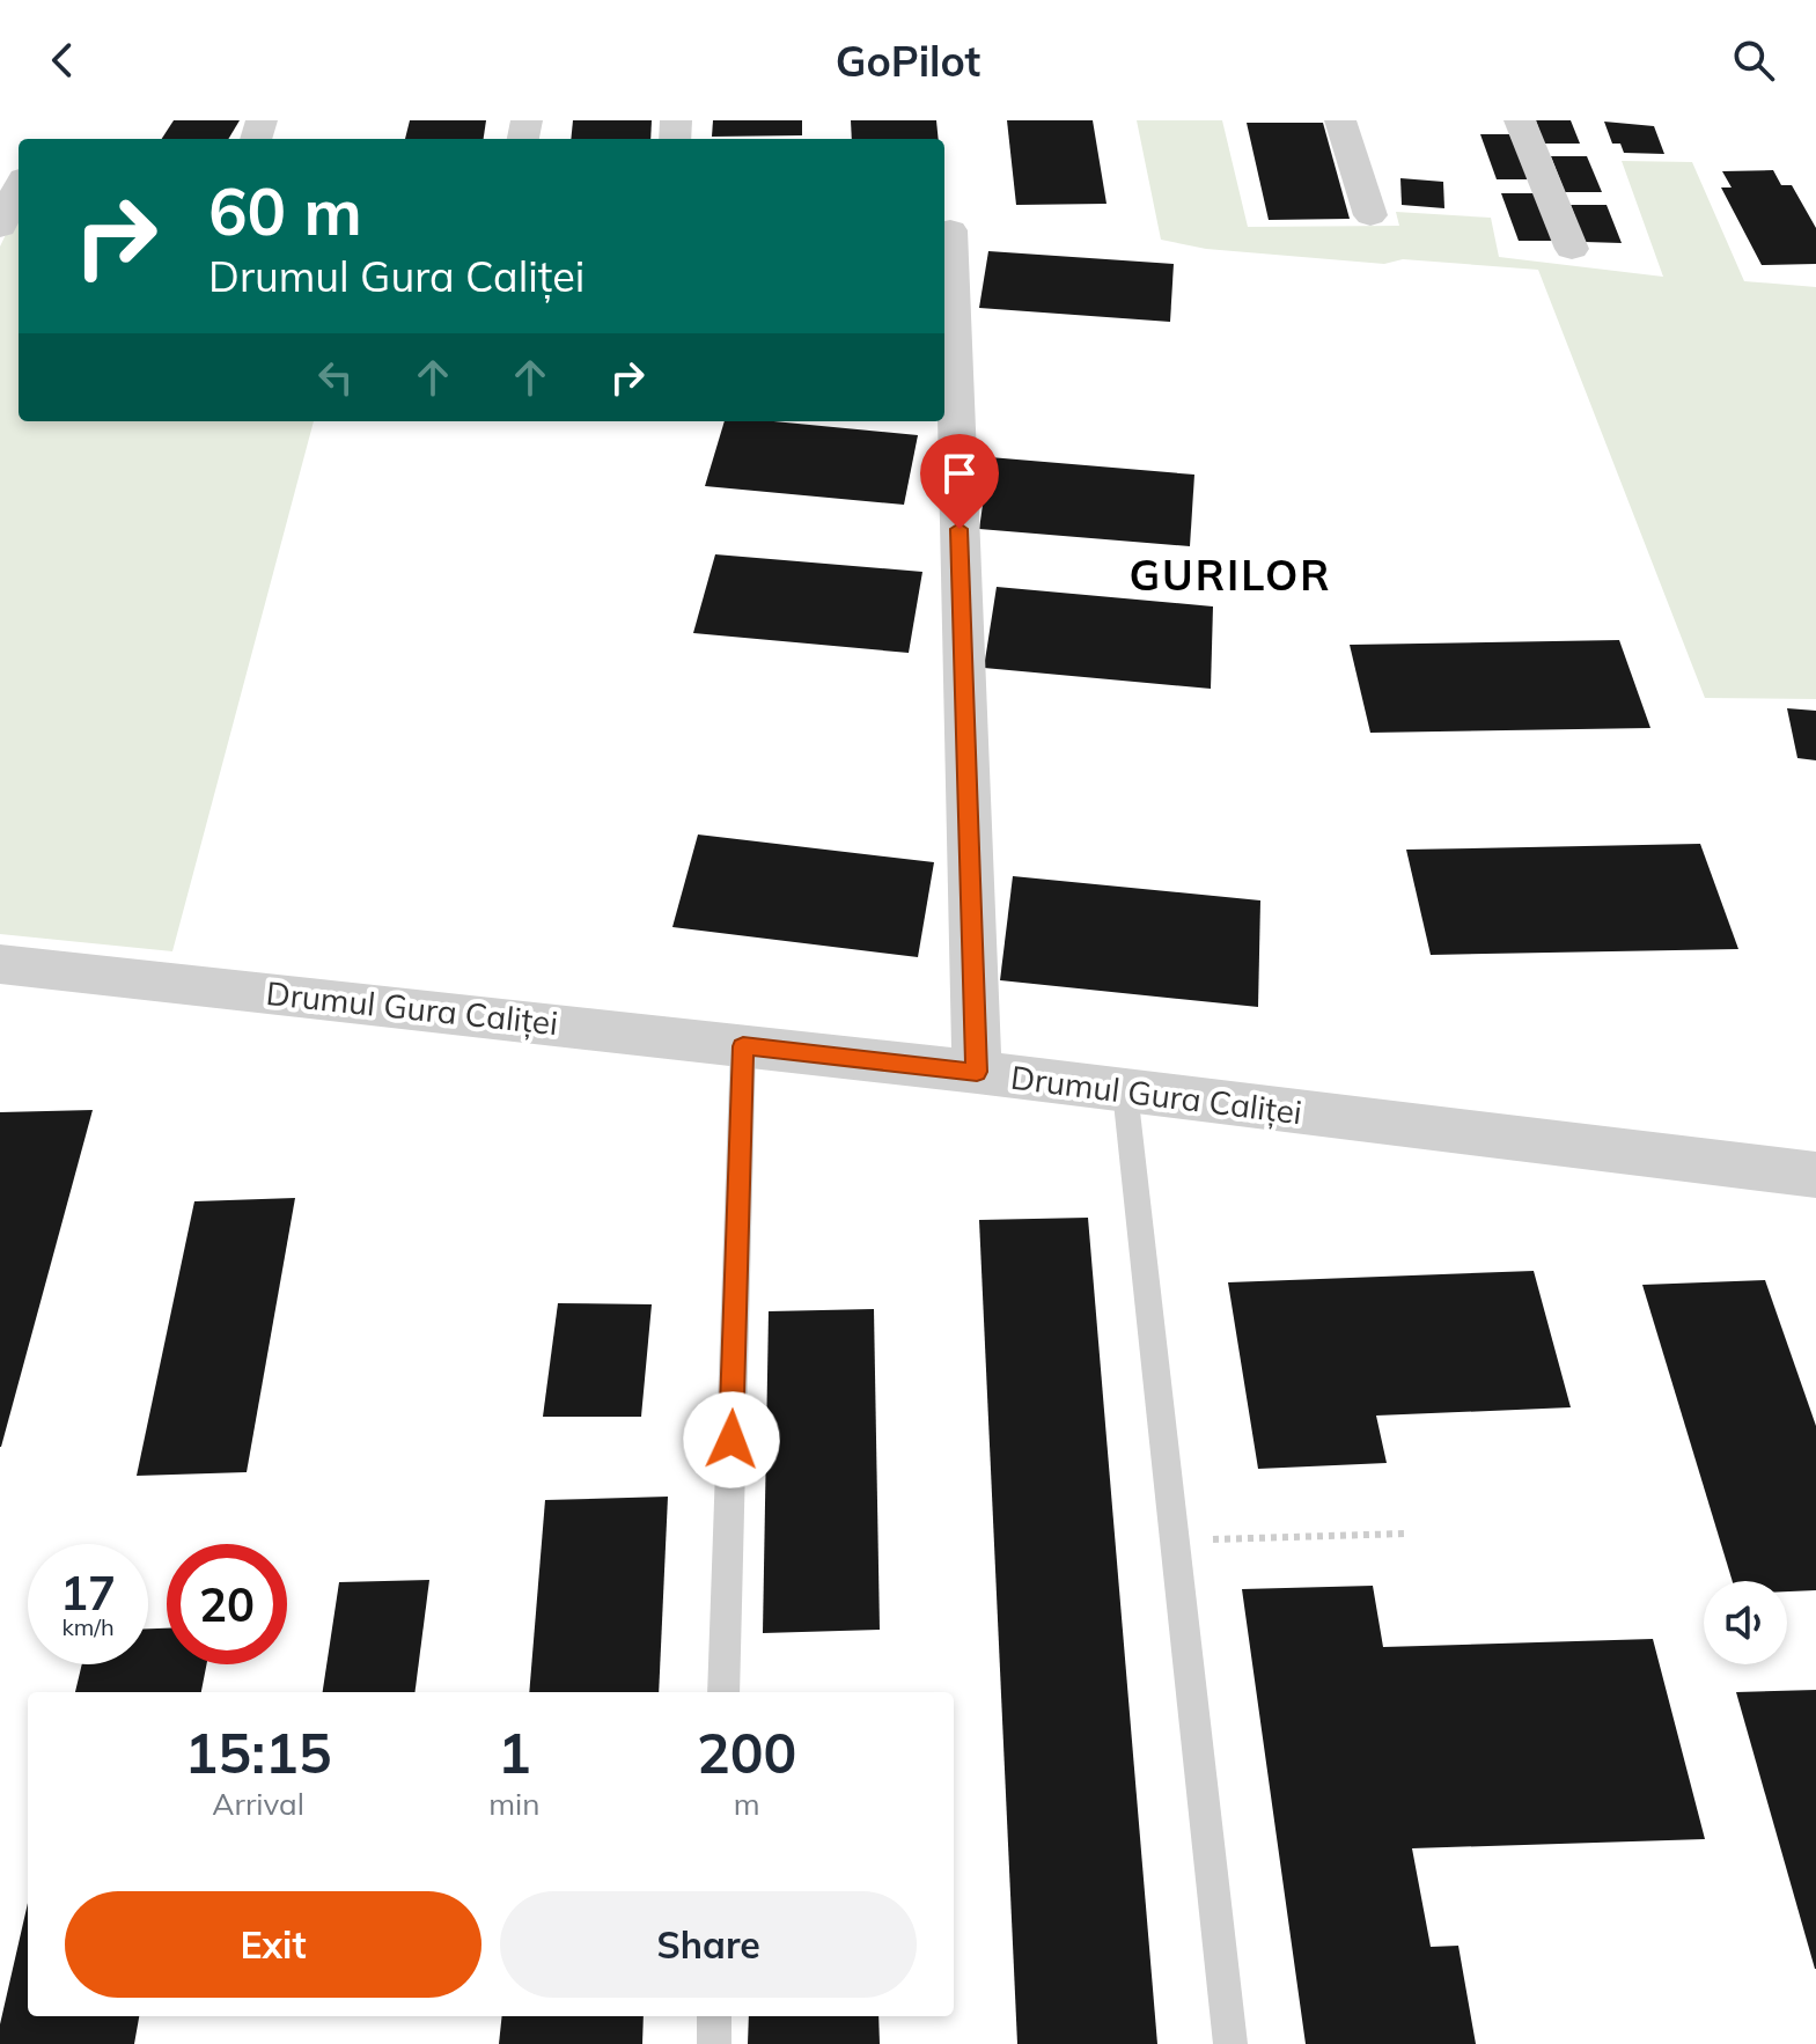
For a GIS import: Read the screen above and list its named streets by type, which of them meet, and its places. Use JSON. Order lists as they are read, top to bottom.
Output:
{
  "streets": {
    "street": ["Drumul Gura Caliței"]
  },
  "districts": ["GURILOR"],
  "page": {
    "header": "GoPilot",
    "turn": ["60 m", "Drumul Gura Caliței"],
    "speed": "17 km/h",
    "limit": "20",
    "eta": [
      "15:15",
      "Arrival",
      "1",
      "min",
      "200",
      "m"
    ],
    "buttons": ["Exit", "Share"]
  }
}
